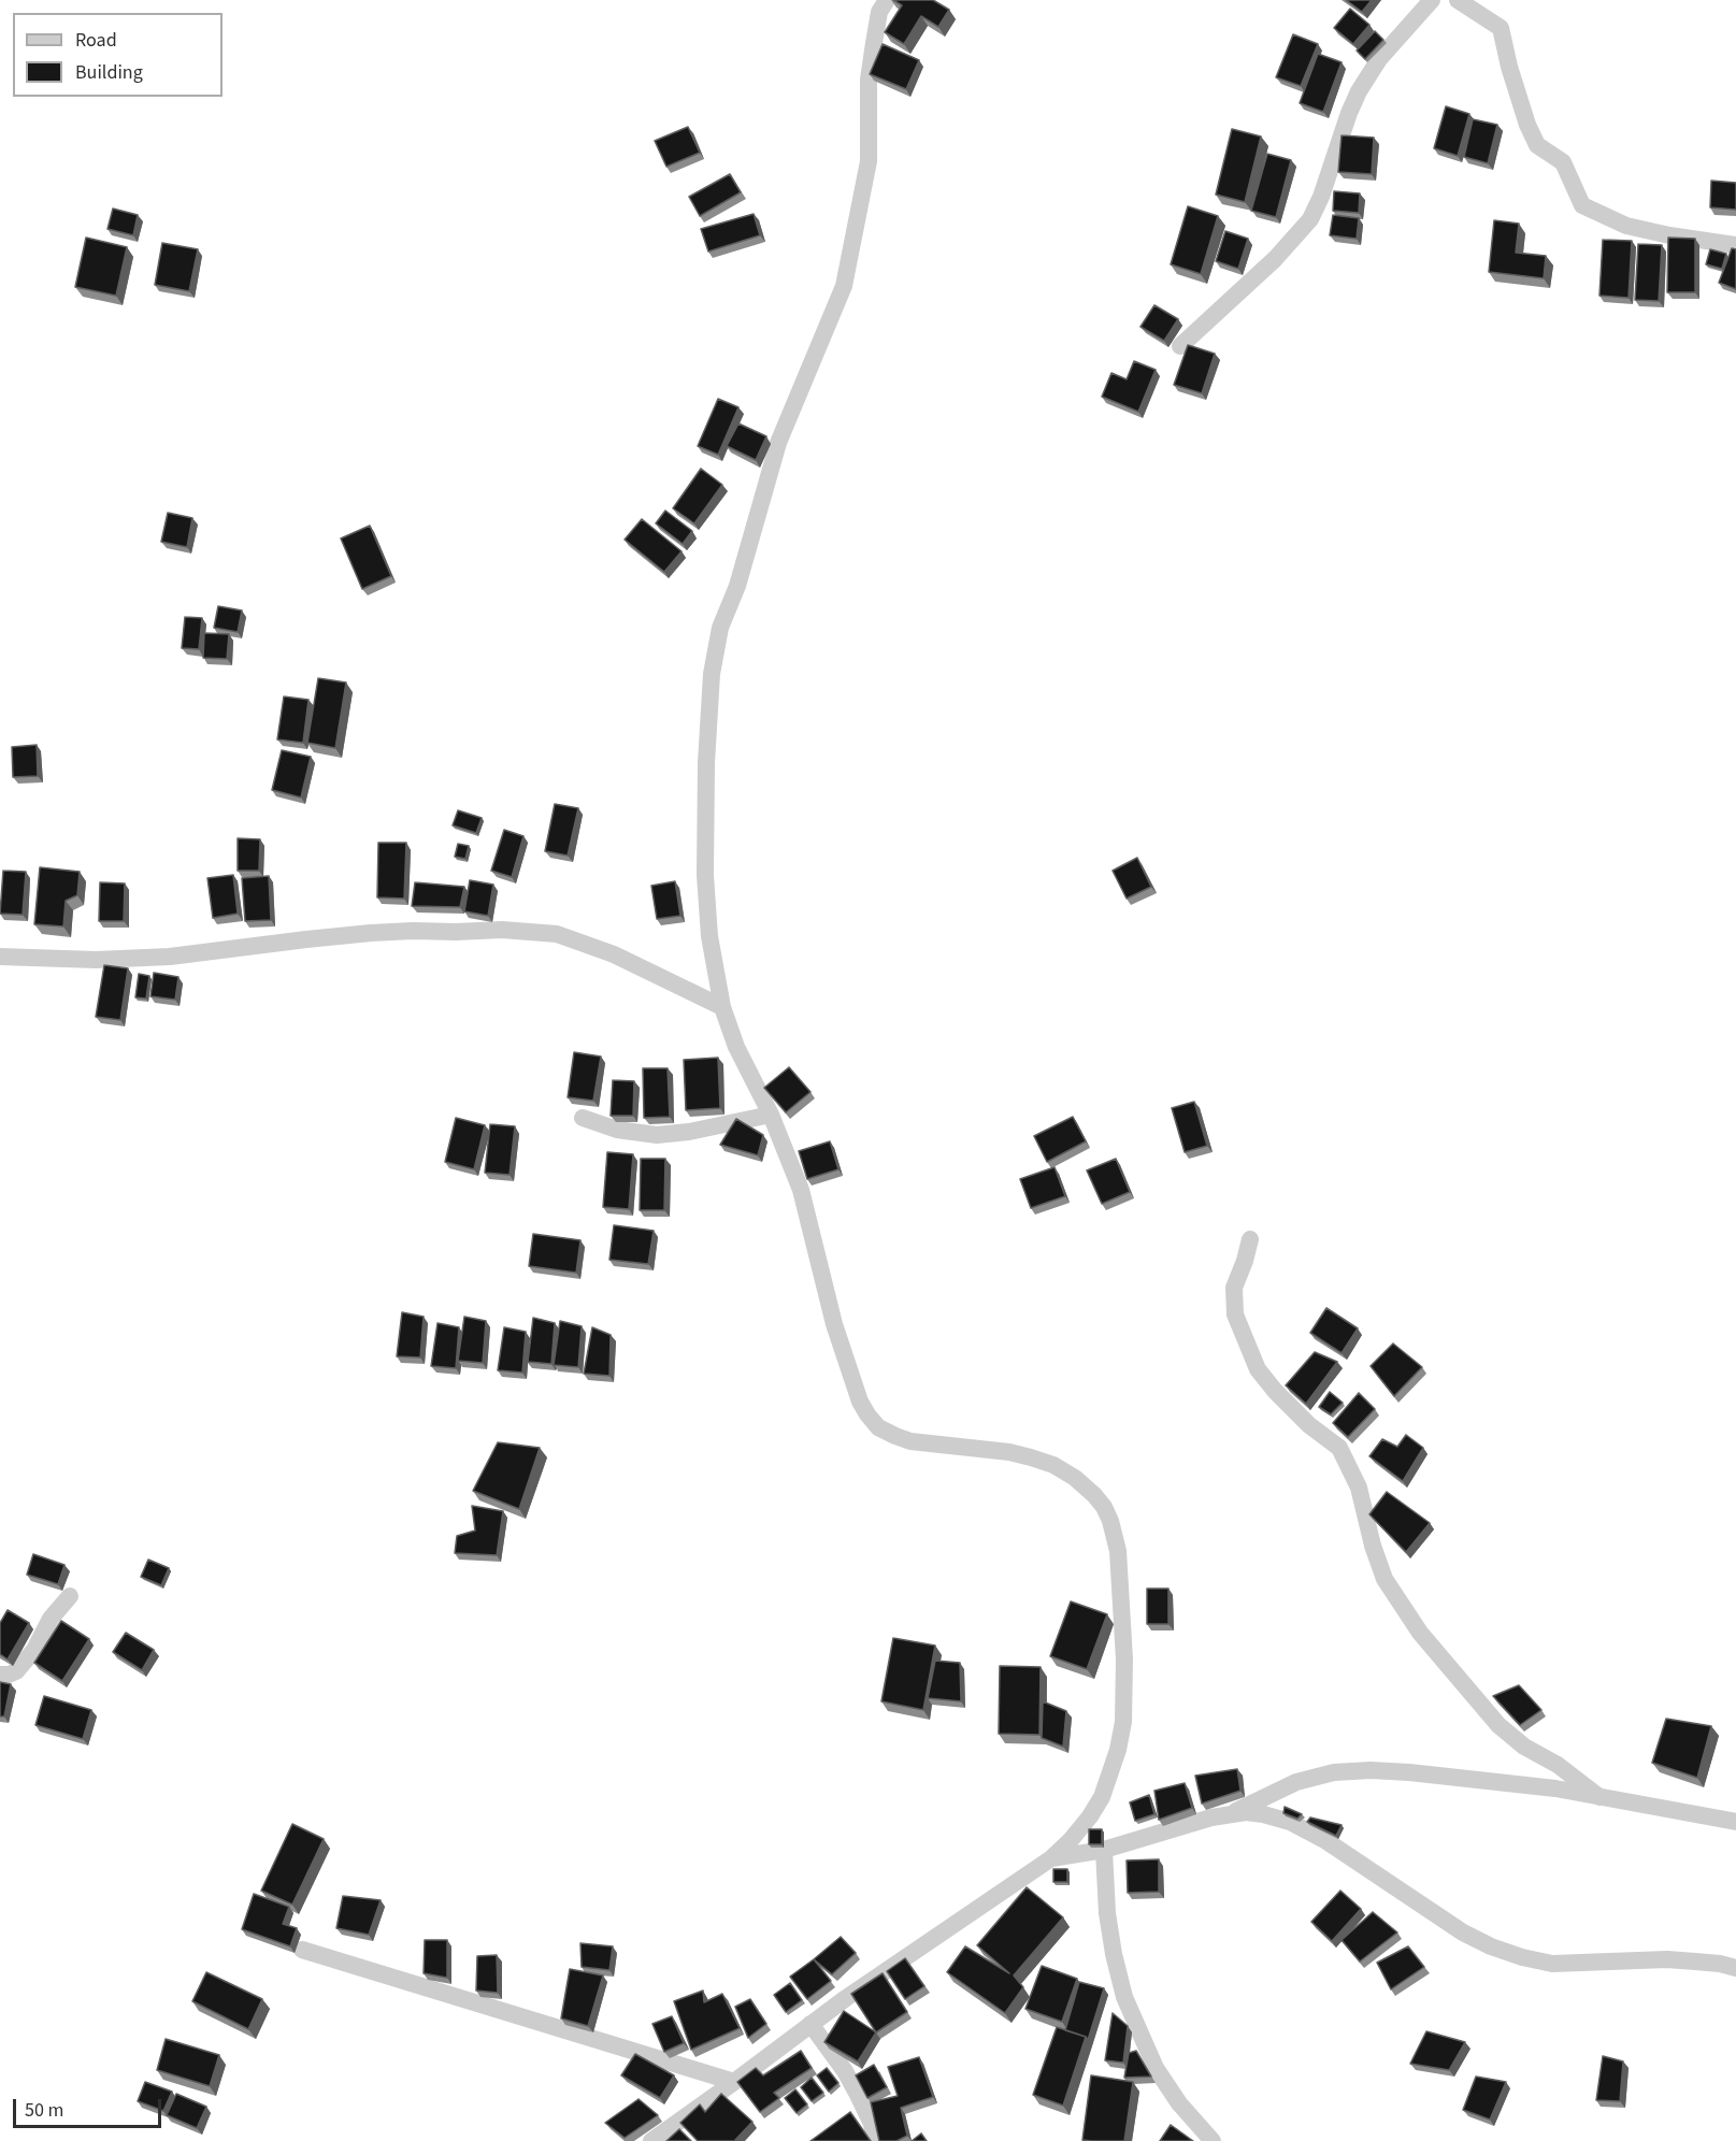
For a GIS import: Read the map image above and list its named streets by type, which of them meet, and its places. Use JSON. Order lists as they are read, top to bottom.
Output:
{
  "legend": ["Road", "Building"],
  "scale_bar": "50 m"
}
